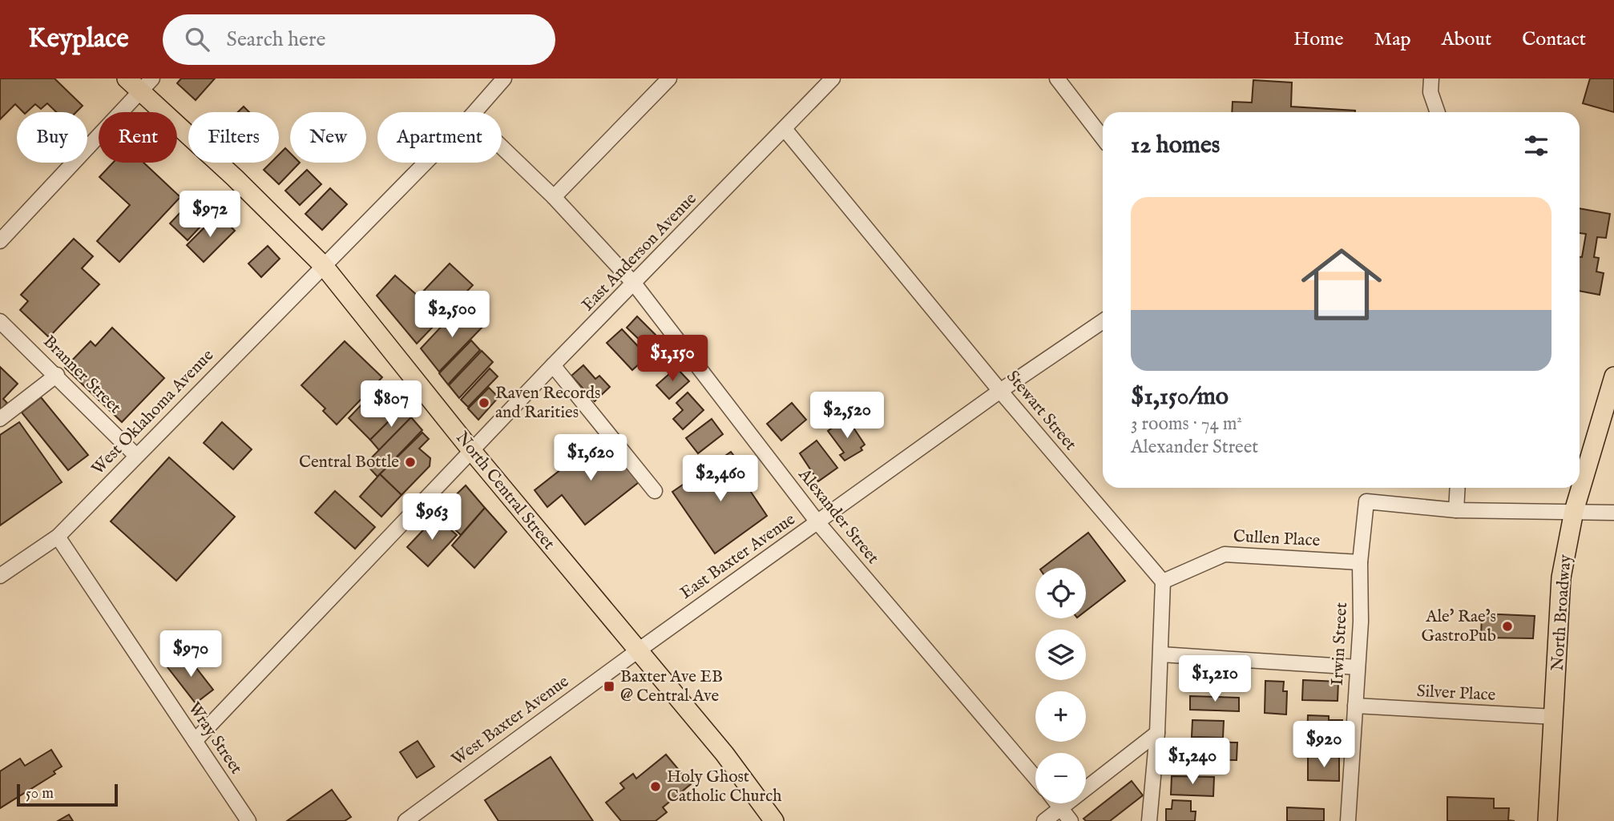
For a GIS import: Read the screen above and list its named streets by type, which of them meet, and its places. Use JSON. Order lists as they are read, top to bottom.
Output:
{
  "streets": {
    "main road": ["North Central Street", "North Broadway"],
    "street": [
      "East Anderson Avenue",
      "Branner Street",
      "Stewart Street",
      "West Oklahoma Avenue",
      "Alexander Street",
      "Cullen Place",
      "East Baxter Avenue",
      "Irwin Street",
      "Silver Place",
      "West Baxter Avenue",
      "Wray Street"
    ]
  },
  "crossings": [
    ["East Anderson Avenue", "Stewart Street"],
    ["East Anderson Avenue", "North Central Street"],
    ["East Anderson Avenue", "Alexander Street"],
    ["East Anderson Avenue", "Wray Street"],
    ["Branner Street", "West Oklahoma Avenue"],
    ["Stewart Street", "Cullen Place"],
    ["Stewart Street", "East Baxter Avenue"],
    ["West Oklahoma Avenue", "North Central Street"],
    ["West Oklahoma Avenue", "Wray Street"],
    ["North Central Street", "East Baxter Avenue"],
    ["North Central Street", "West Baxter Avenue"],
    ["Alexander Street", "East Baxter Avenue"],
    ["Cullen Place", "Irwin Street"],
    ["East Baxter Avenue", "West Baxter Avenue"],
    ["North Broadway", "Silver Place"],
    ["Irwin Street", "Silver Place"]
  ],
  "places": {
    "other": [
      "Raven Records and Rarities",
      "Central Bottle",
      "Ale' Rae’s GastroPub",
      "Holy Ghost Catholic Church"
    ],
    "transit": ["Baxter Ave EB @ Central Ave"]
  },
  "scale_bar": "50 m",
  "page": {
    "header": "Keyplace",
    "search": "Search here",
    "nav": [
      "Home",
      "Map",
      "About",
      "Contact"
    ],
    "chip": [
      "Buy",
      "Rent",
      "Filters",
      "New",
      "Apartment"
    ],
    "heading": "12 homes",
    "list": [
      {
        "name": "$1,150/mo",
        "note": "3 rooms · 74 m² · Alexander Street"
      }
    ],
    "price": [
      "$972",
      "$2,500",
      "$1,150",
      "$807",
      "$2,520",
      "$1,620",
      "$2,460",
      "$963",
      "$970",
      "$1,210",
      "$920",
      "$1,240"
    ],
    "map_buttons": ["+", "−"],
    "scale": "50 m"
  }
}
